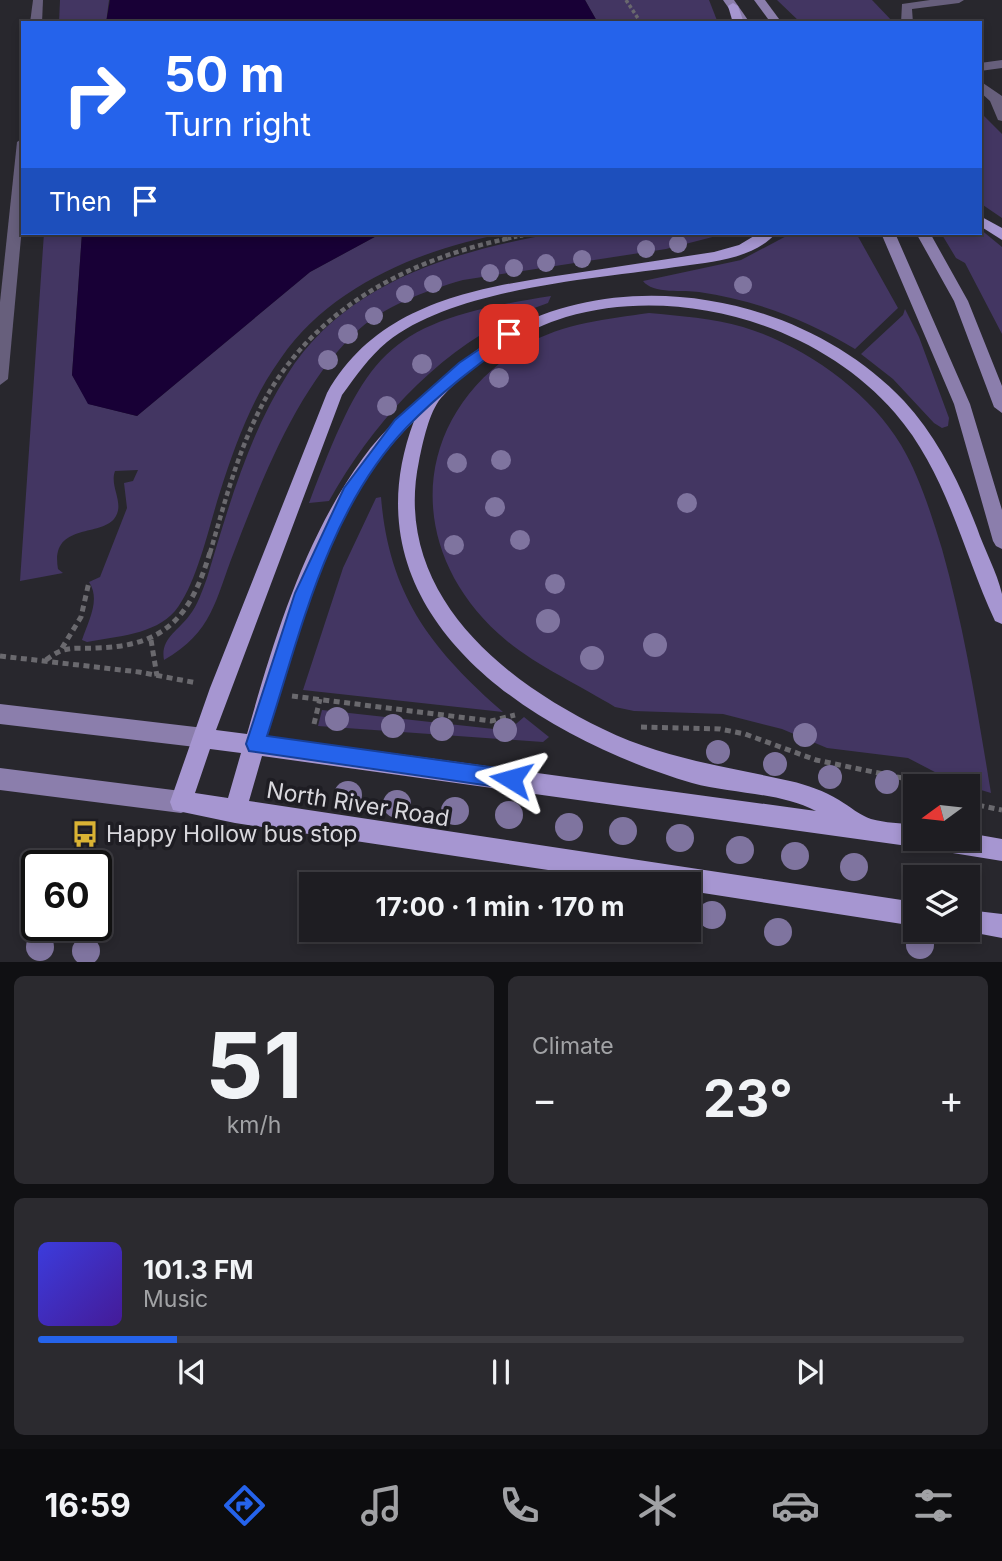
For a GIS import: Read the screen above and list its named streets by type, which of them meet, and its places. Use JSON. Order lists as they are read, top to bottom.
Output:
{
  "streets": {
    "main road": ["North River Road"]
  },
  "places": {
    "bus stop": ["Happy Hollow bus stop"]
  },
  "north": "left",
  "page": {
    "turn": ["50 m", "Turn right"],
    "then": "Then",
    "limit": "60",
    "trip": "17:00 · 1 min · 170 m",
    "tile": [
      ["51", "km/h"],
      "Climate"
    ],
    "heat": ["−", "23°", "+"],
    "song": ["101.3 FM", "Music"],
    "tabs": "16:59"
  }
}
